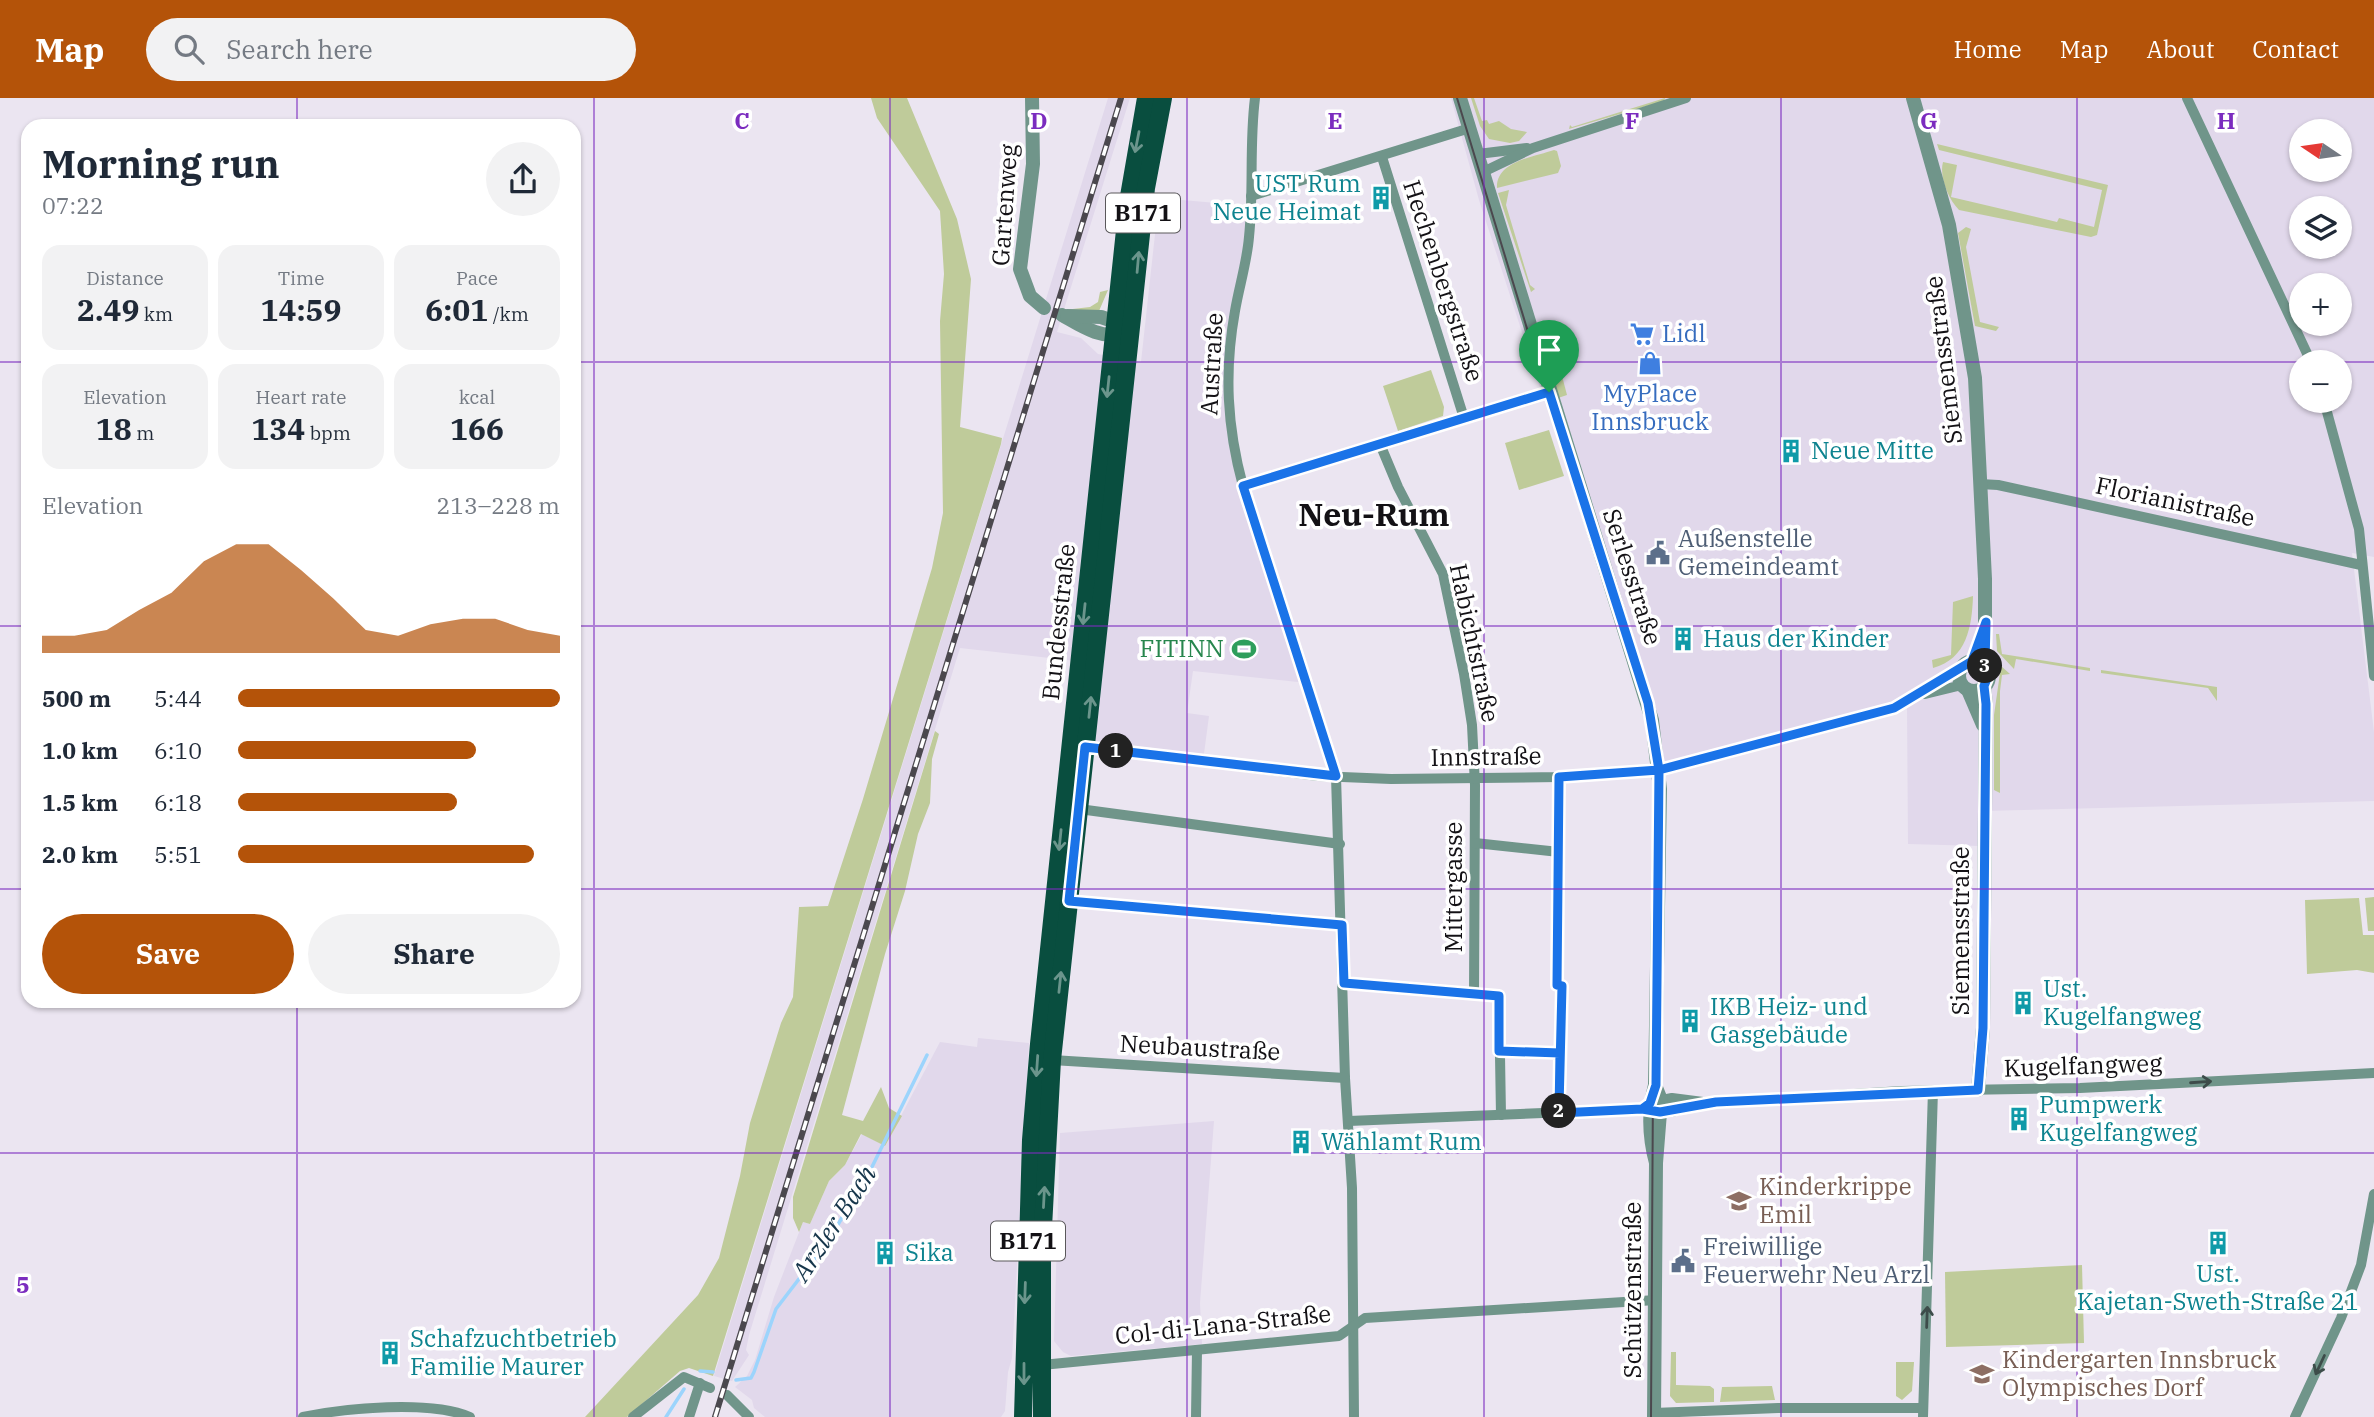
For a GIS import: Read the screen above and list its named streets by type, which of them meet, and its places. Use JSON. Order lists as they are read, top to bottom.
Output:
{
  "streets": {
    "main road": ["B171", "Bundesstraße"],
    "street": [
      "Gartenweg",
      "Hechenbergstraße",
      "Siemensstraße",
      "Austraße",
      "Florianistraße",
      "Serlesstraße",
      "Habichtstraße",
      "Innstraße",
      "Mittergasse",
      "Neubaustraße",
      "Kugelfangweg",
      "Schützenstraße",
      "Col-di-Lana-Straße"
    ]
  },
  "crossings": [
    ["B171", "Bundesstraße"],
    ["B171", "Col-di-Lana-Straße"],
    ["Siemensstraße", "Florianistraße"],
    ["Siemensstraße", "Innstraße"],
    ["Siemensstraße", "Kugelfangweg"],
    ["Austraße", "Innstraße"],
    ["Austraße", "Neubaustraße"],
    ["Austraße", "Kugelfangweg"],
    ["Austraße", "Col-di-Lana-Straße"],
    ["Serlesstraße", "Innstraße"],
    ["Serlesstraße", "Kugelfangweg"],
    ["Serlesstraße", "Schützenstraße"],
    ["Bundesstraße", "Innstraße"],
    ["Bundesstraße", "Neubaustraße"],
    ["Habichtstraße", "Innstraße"],
    ["Habichtstraße", "Mittergasse"],
    ["Innstraße", "Mittergasse"],
    ["Kugelfangweg", "Schützenstraße"],
    ["Schützenstraße", "Col-di-Lana-Straße"]
  ],
  "one_way": ["Kugelfangweg"],
  "districts": ["Neu-Rum"],
  "water": ["Arzler Bach"],
  "places": {
    "building": [
      "UST Rum Neue Heimat",
      "Neue Mitte",
      "Haus der Kinder",
      "Ust. Kugelfangweg",
      "IKB Heiz- und Gasgebäude",
      "Pumpwerk Kugelfangweg",
      "Wählamt Rum",
      "Ust. Kajetan-Sweth-Straße 21",
      "Sika",
      "Schafzuchtbetrieb Familie Maurer"
    ],
    "supermarket": ["Lidl"],
    "shop": ["MyPlace Innsbruck"],
    "public building": ["Außenstelle Gemeindeamt", "Freiwillige Feuerwehr Neu Arzl"],
    "sports": ["FITINN"],
    "school or university": ["Kinderkrippe Emil", "Kindergarten Innsbruck Olympisches Dorf"]
  },
  "north": "left",
  "page": {
    "header": "Map",
    "search": "Search here",
    "nav": [
      "Home",
      "Map",
      "About",
      "Contact"
    ],
    "map_buttons": ["+", "−"],
    "heading": ["Morning run", "07:22"],
    "stats": [
      ["Distance", "2.49 km"],
      ["Time", "14:59"],
      ["Pace", "6:01 /km"],
      ["Elevation", "18 m"],
      ["Heart rate", "134 bpm"],
      ["kcal", "166"]
    ],
    "chart": ["Elevation", "213–228 m"],
    "pins": ["3", "1", "2"],
    "list": [
      {
        "name": "500 m",
        "note": "5:44"
      },
      {
        "name": "1.0 km",
        "note": "6:10"
      },
      {
        "name": "1.5 km",
        "note": "6:18"
      },
      {
        "name": "2.0 km",
        "note": "5:51"
      }
    ],
    "buttons": ["Save", "Share"]
  },
  "grid": {
    "columns": [
      "C",
      "D",
      "E",
      "F",
      "G",
      "H"
    ],
    "rows": ["5"]
  }
}
